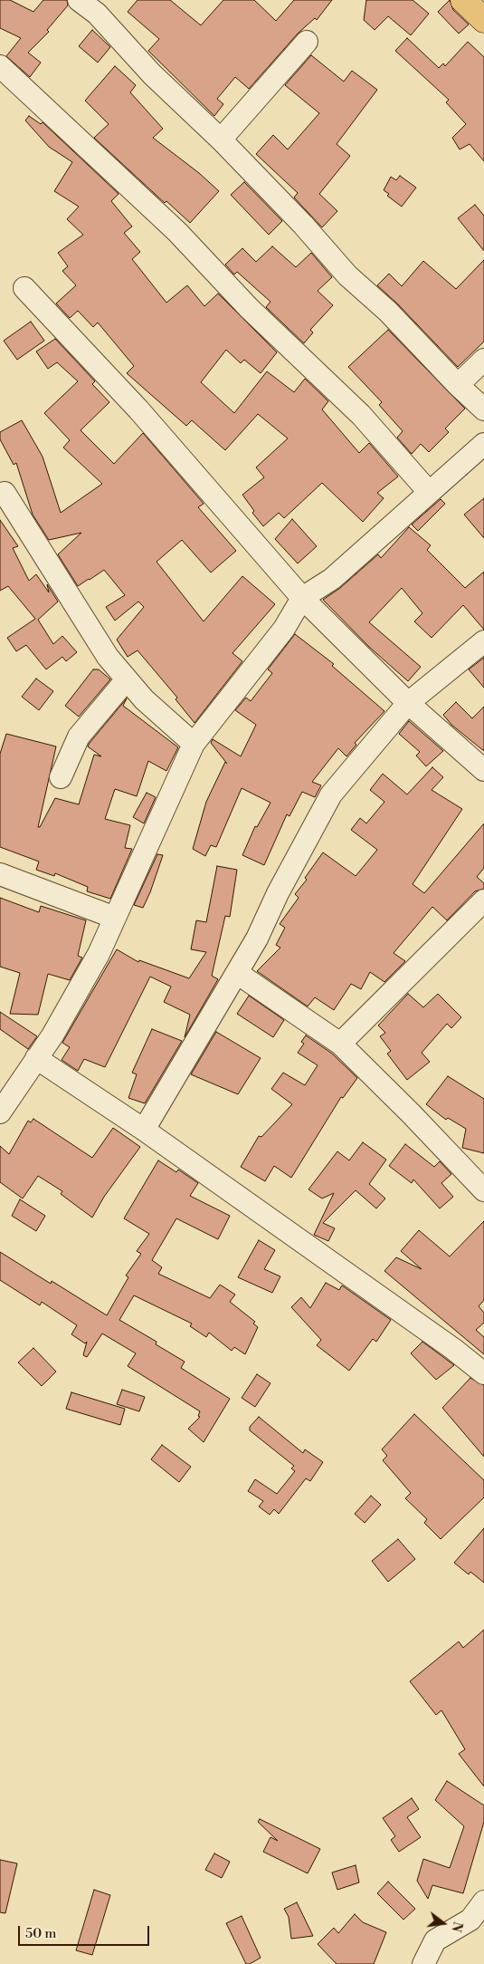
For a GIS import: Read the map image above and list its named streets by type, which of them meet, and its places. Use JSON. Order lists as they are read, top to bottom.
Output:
{
  "scale_bar": "50 m",
  "north": "right"
}
